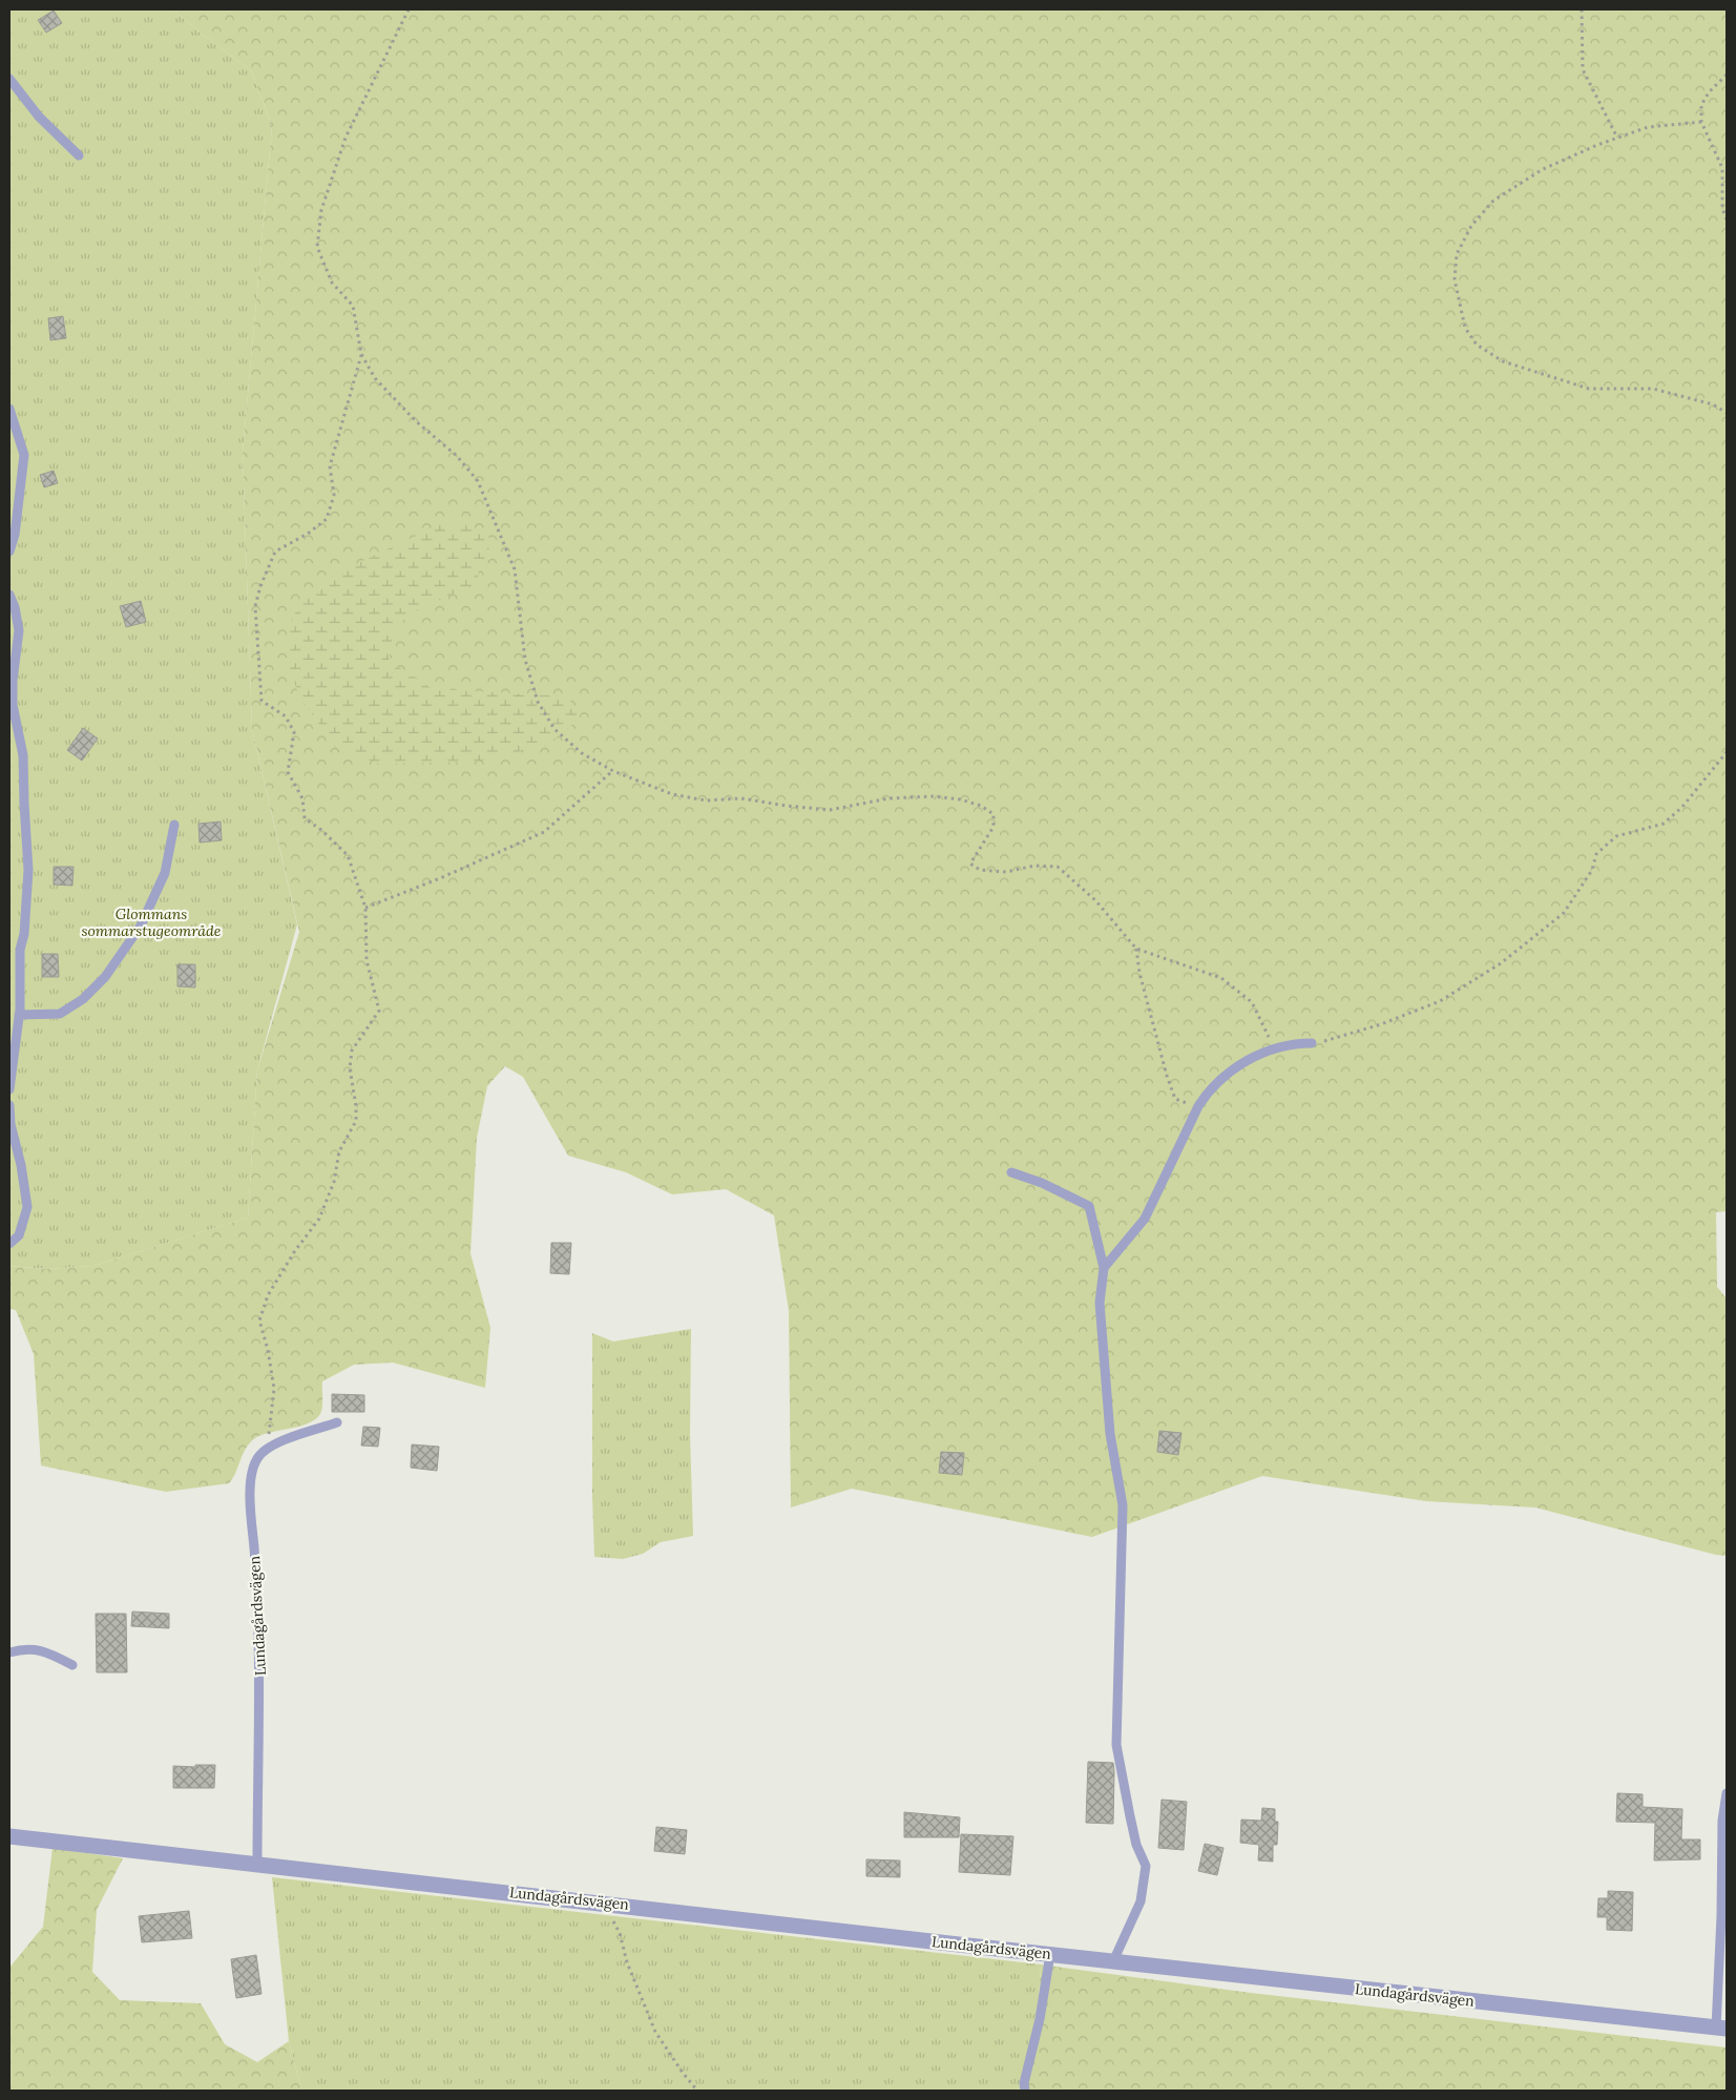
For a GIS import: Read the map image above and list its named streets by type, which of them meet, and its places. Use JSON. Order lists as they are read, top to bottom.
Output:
{
  "streets": {
    "street": ["Lundagårdsvägen"]
  },
  "parks": ["Glommans sommarstugeområde"]
}
